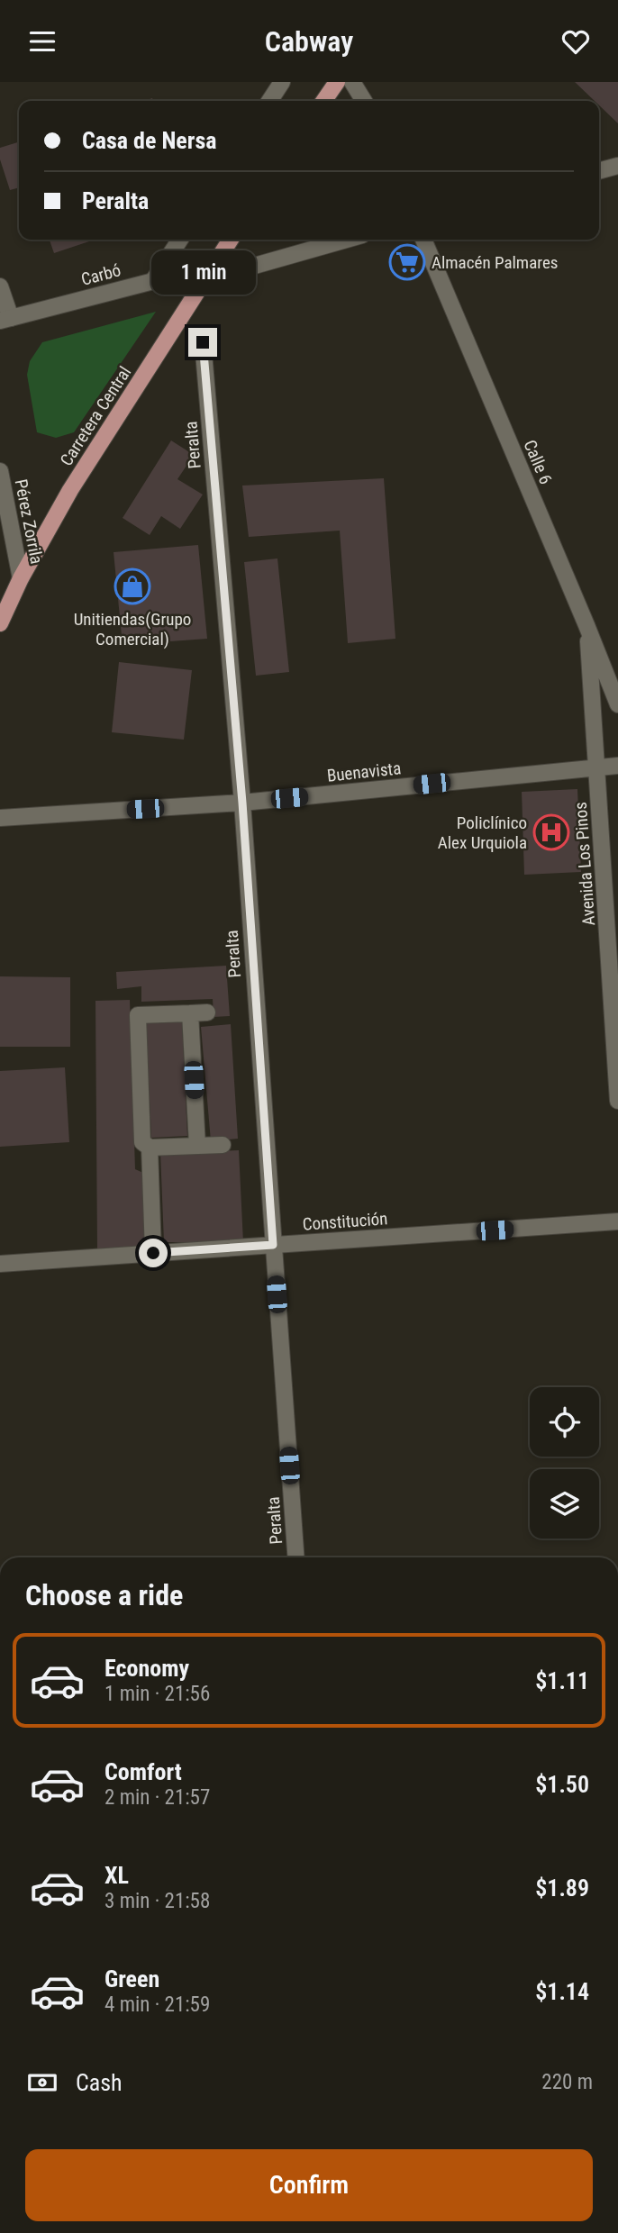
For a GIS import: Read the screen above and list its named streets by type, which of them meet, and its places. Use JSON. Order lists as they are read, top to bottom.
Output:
{
  "streets": {
    "main road": ["Carretera Central"],
    "street": [
      "Carbó",
      "Peralta",
      "Calle 6",
      "Pérez Zorrila",
      "Buenavista",
      "Avenida Los Pinos",
      "Constitución"
    ]
  },
  "crossings": [
    ["Carbó", "Carretera Central"],
    ["Carretera Central", "Pérez Zorrila"],
    ["Peralta", "Buenavista"],
    ["Peralta", "Constitución"],
    ["Calle 6", "Avenida Los Pinos"],
    ["Buenavista", "Avenida Los Pinos"]
  ],
  "places": {
    "supermarket": ["Almacén Palmares"],
    "shop": ["Unitiendas(Grupo Comercial)"],
    "hospital": ["Policlínico Alex Urquiola"]
  },
  "page": {
    "header": "Cabway",
    "banner": ["Casa de Nersa", "Peralta"],
    "bubble": "1 min",
    "heading": "Choose a ride",
    "list": [
      {
        "name": "Economy",
        "note": "1 min · 21:56",
        "value": "$1.11"
      },
      {
        "name": "Comfort",
        "note": "2 min · 21:57",
        "value": "$1.50"
      },
      {
        "name": "XL",
        "note": "3 min · 21:58",
        "value": "$1.89"
      },
      {
        "name": "Green",
        "note": "4 min · 21:59",
        "value": "$1.14"
      }
    ],
    "pay": ["Cash", "220 m"],
    "buttons": "Confirm"
  }
}
